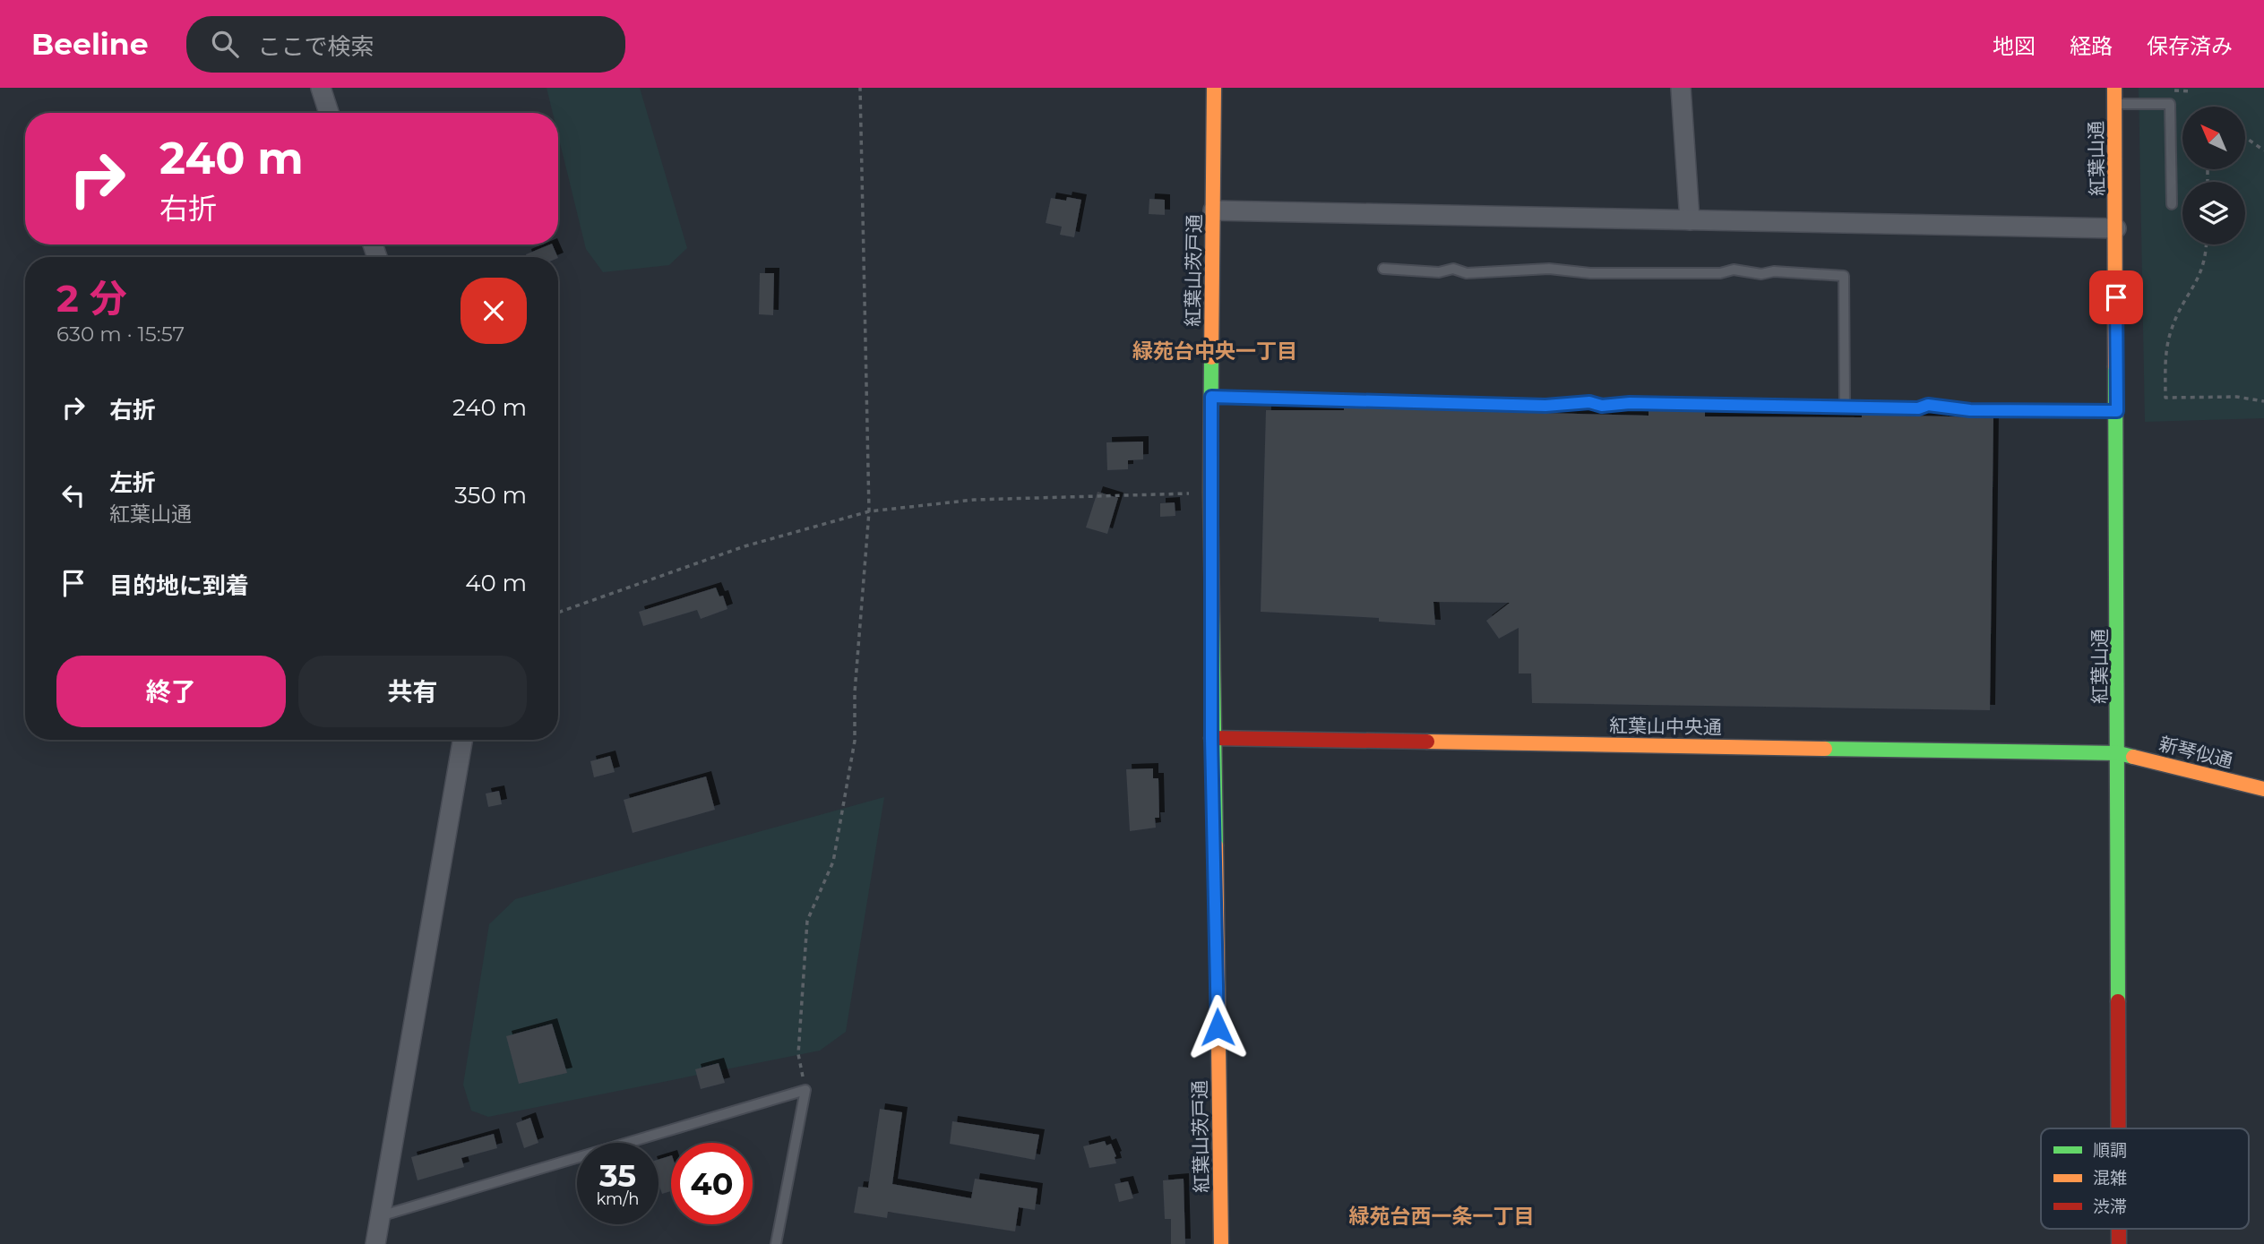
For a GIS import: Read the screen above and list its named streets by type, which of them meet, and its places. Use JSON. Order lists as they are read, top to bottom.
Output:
{
  "streets": {
    "street": [
      "紅葉山通",
      "紅葉山茨戸通",
      "紅葉山中央通",
      "新琴似通"
    ]
  },
  "crossings": [
    ["紅葉山通", "紅葉山中央通"],
    ["紅葉山通", "新琴似通"],
    ["紅葉山茨戸通", "紅葉山中央通"],
    ["紅葉山中央通", "新琴似通"]
  ],
  "districts": ["緑苑台中央一丁目", "緑苑台西一条一丁目"],
  "legend": ["順調", "混雑", "渋滞"],
  "north": "top left",
  "page": {
    "header": "Beeline",
    "search": "ここで検索",
    "nav": ["地図", "経路", "保存済み"],
    "turn": ["240 m", "右折"],
    "heading": ["2 分", "630 m · 15:57"],
    "list": [
      {
        "name": "右折",
        "value": "240 m"
      },
      {
        "name": "左折",
        "note": "紅葉山通",
        "value": "350 m"
      },
      {
        "name": "目的地に到着",
        "value": "40 m"
      }
    ],
    "buttons": ["終了", "共有"],
    "speed": "35 km/h",
    "limit": "40"
  }
}
